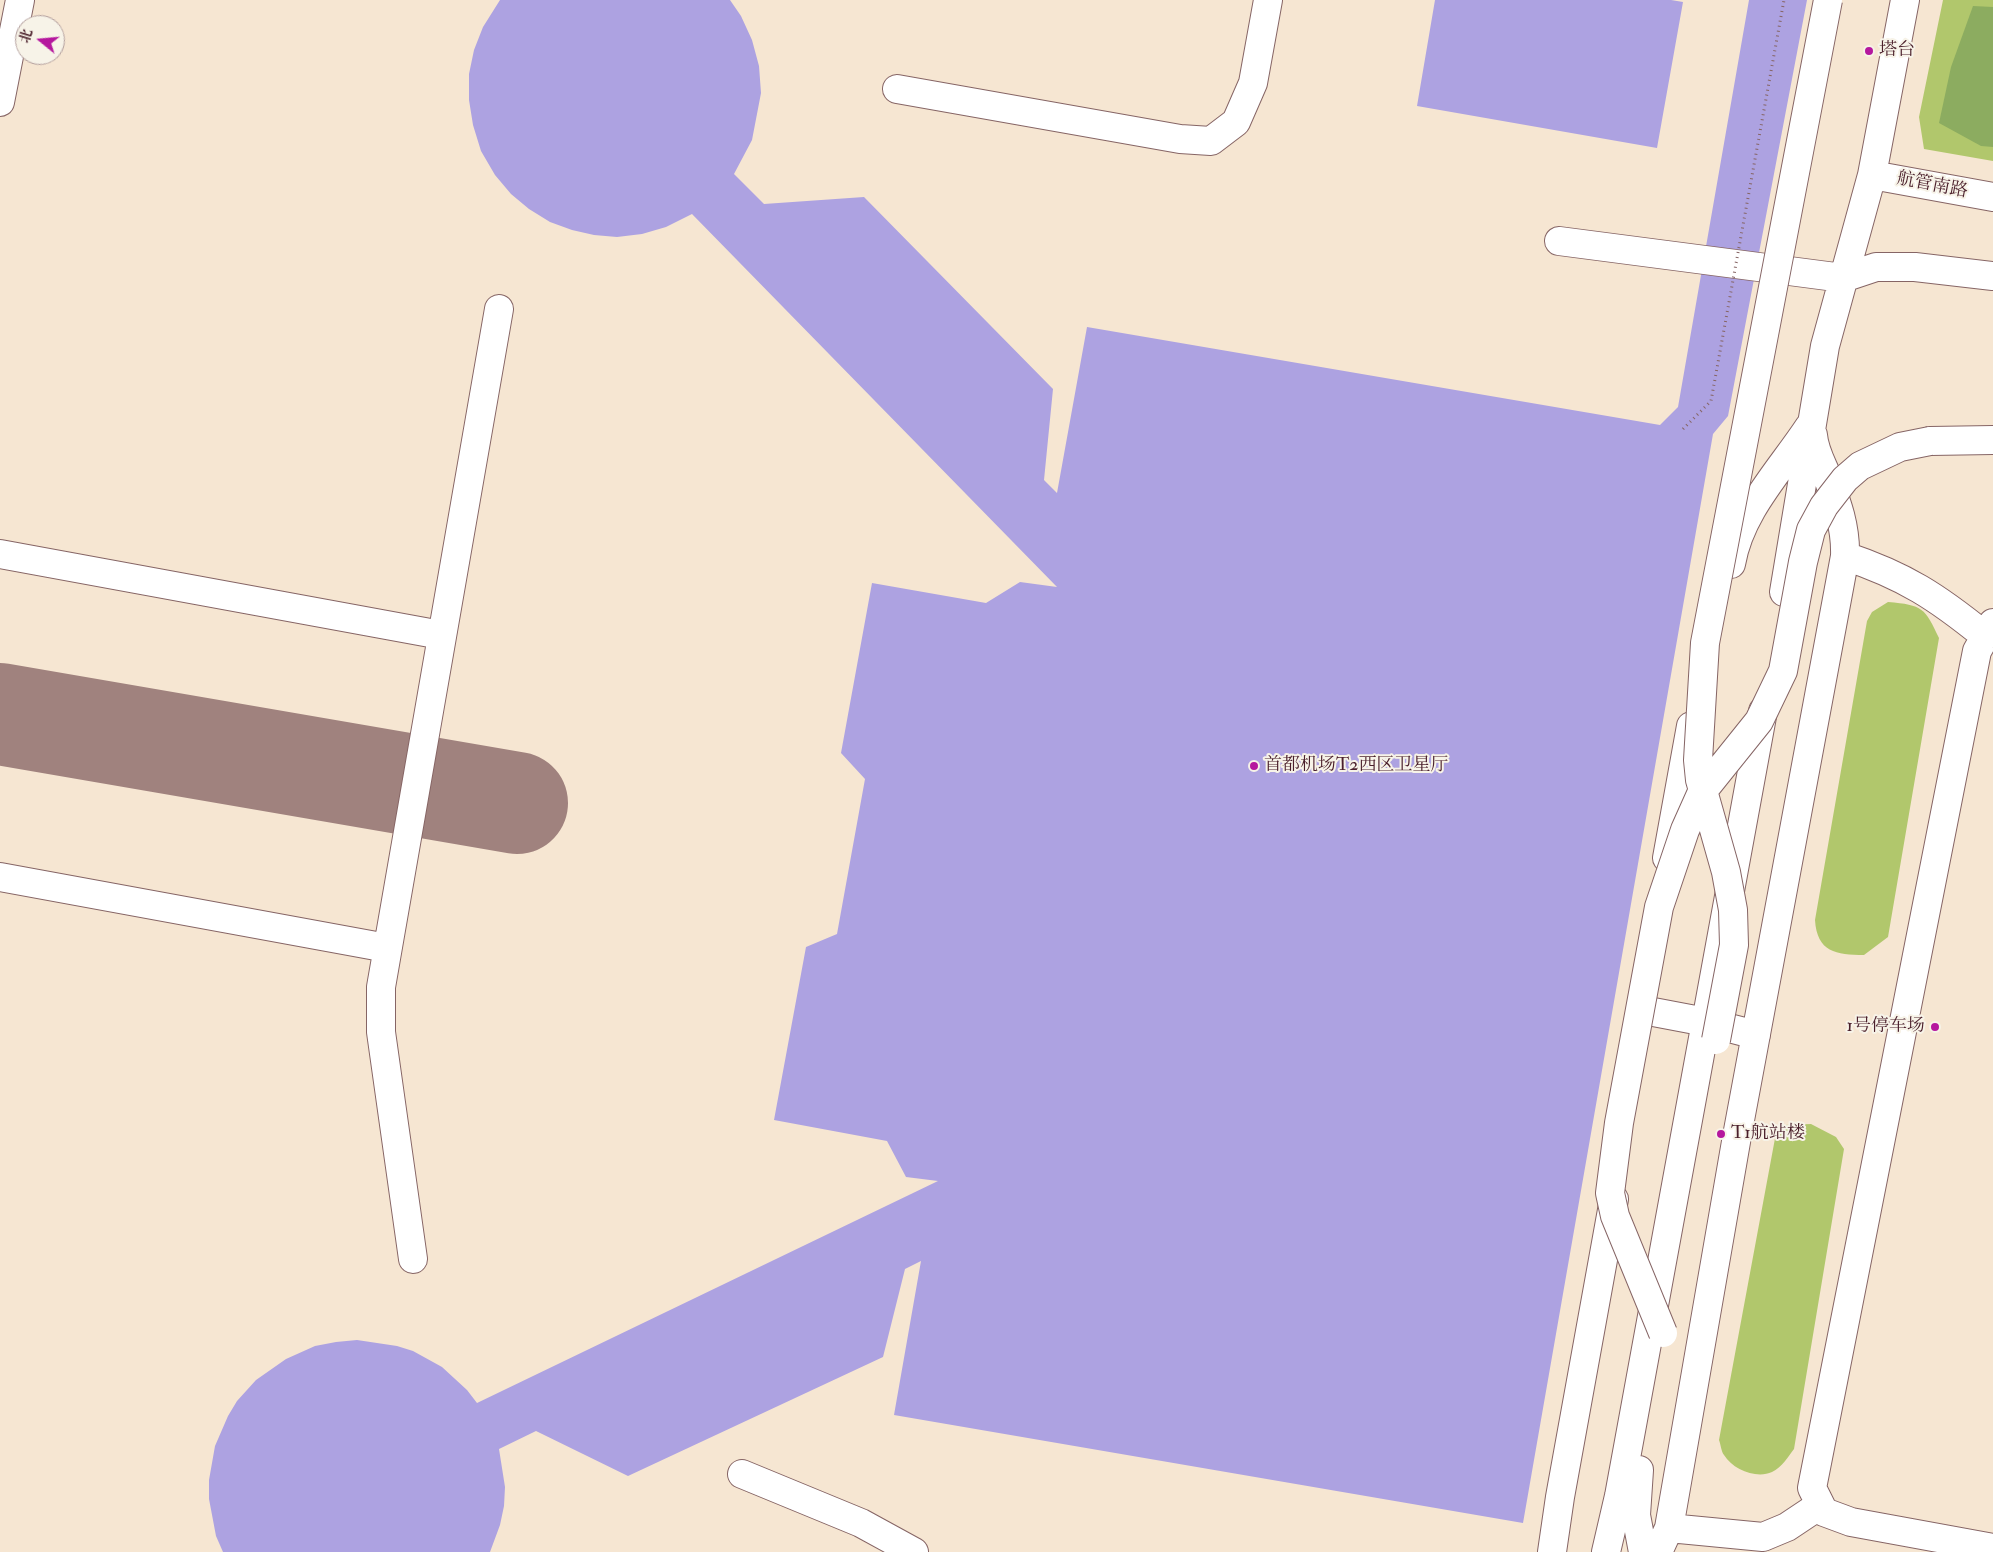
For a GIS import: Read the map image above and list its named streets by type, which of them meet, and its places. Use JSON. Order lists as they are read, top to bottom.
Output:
{
  "streets": {
    "street": ["航管南路"]
  },
  "places": [
    "塔台",
    "首都机场T2西区卫星厅",
    "1号停车场",
    "T1航站楼"
  ],
  "north": "left"
}
